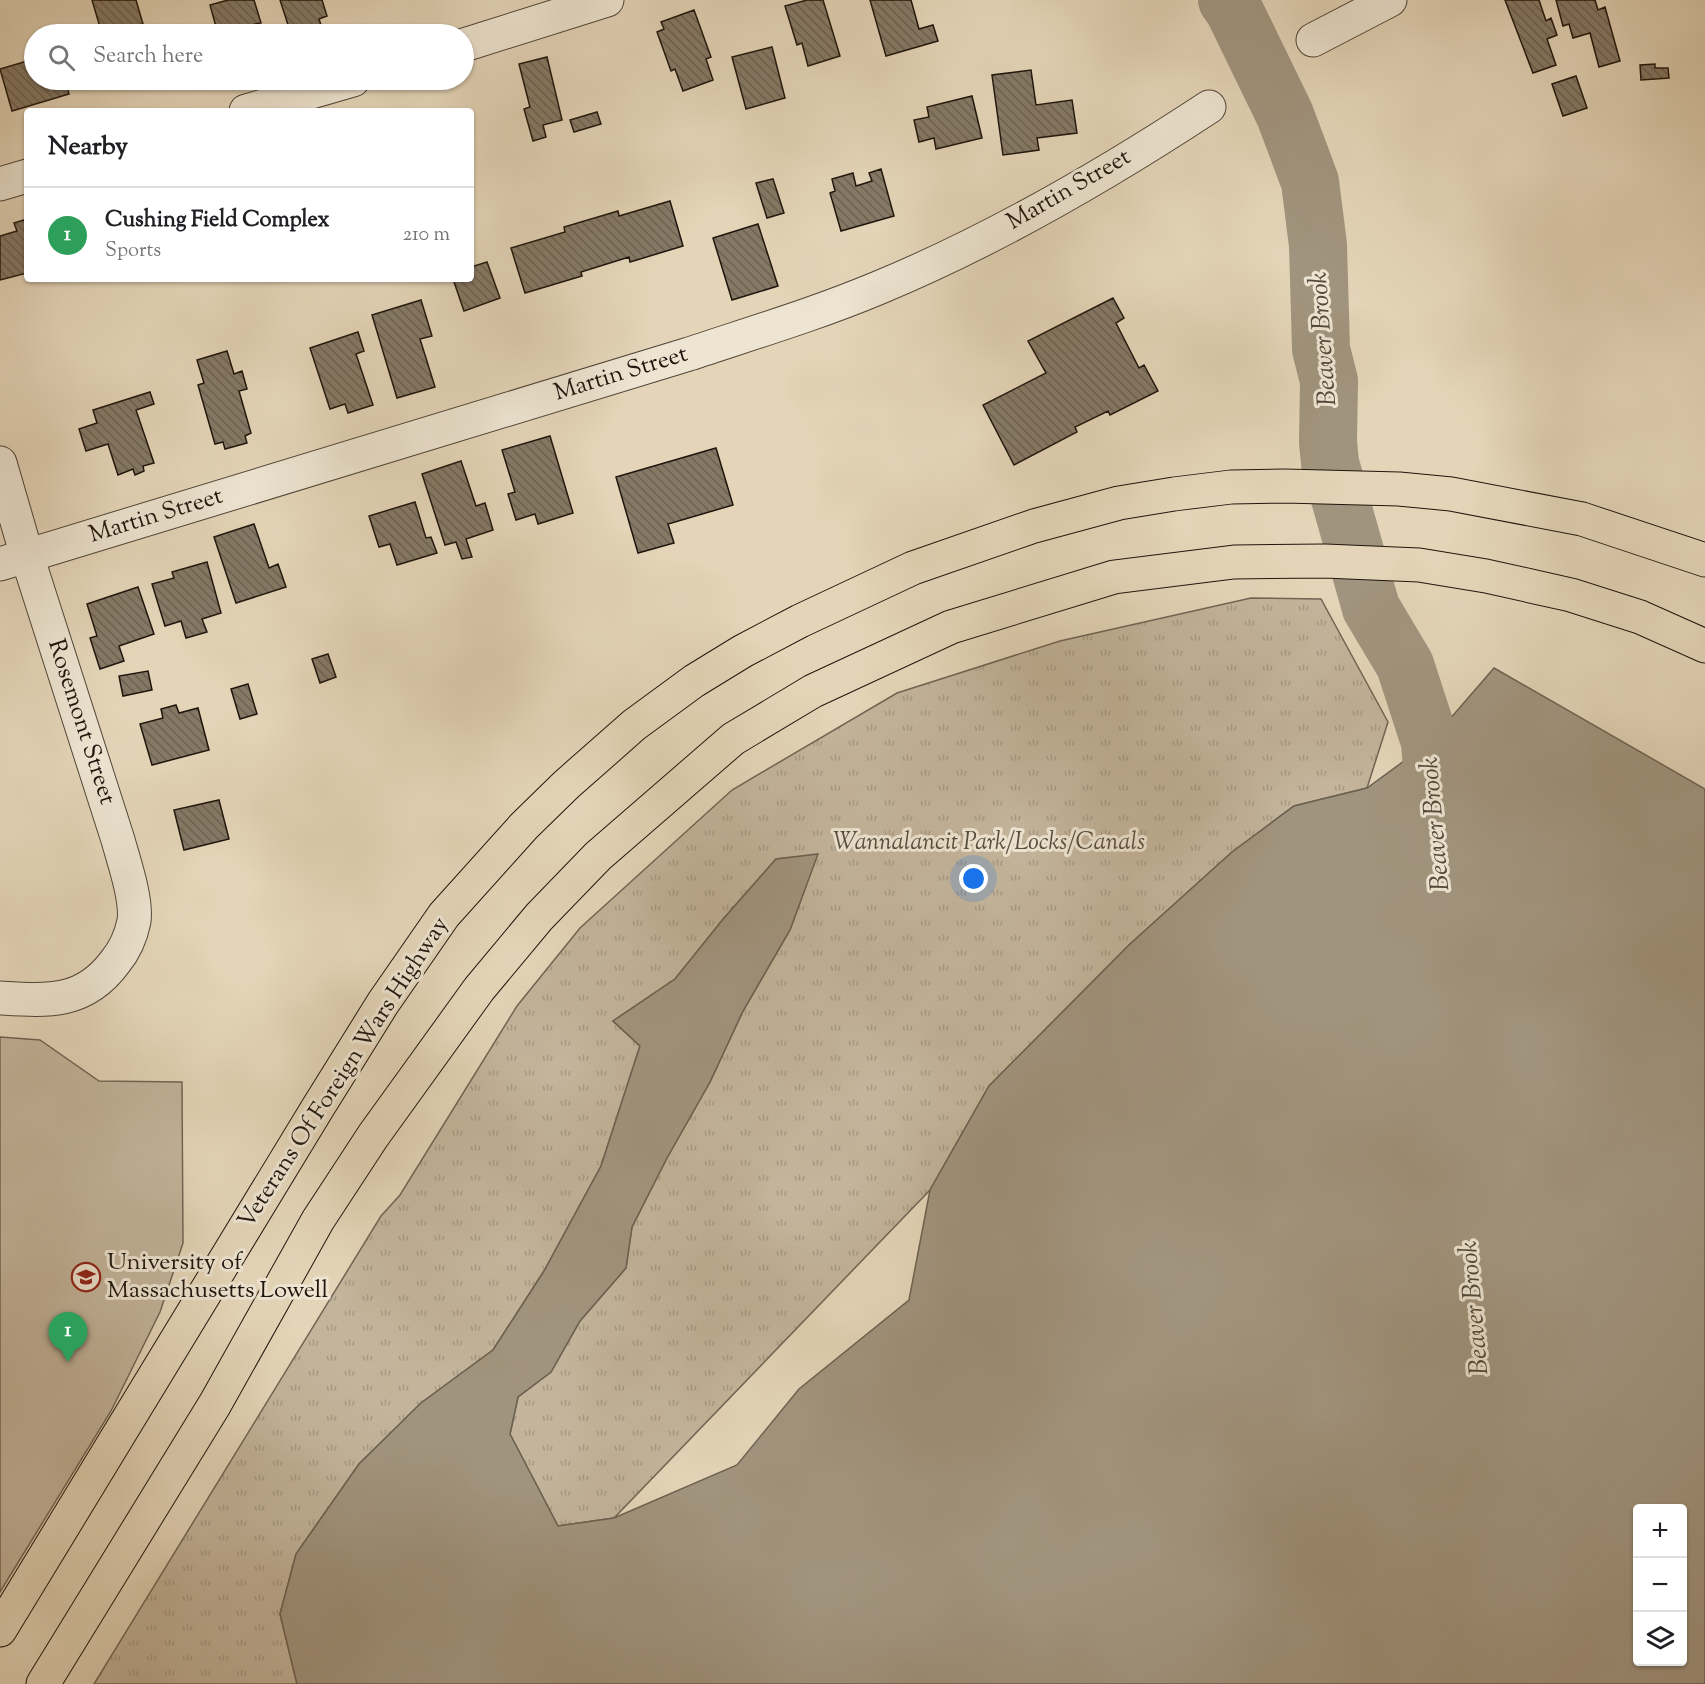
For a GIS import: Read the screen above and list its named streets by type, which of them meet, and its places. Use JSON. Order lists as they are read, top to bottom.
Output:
{
  "streets": {
    "main road": ["Veterans Of Foreign Wars Highway"],
    "street": ["Martin Street", "Rosemont Street"]
  },
  "crossings": [
    ["Martin Street", "Rosemont Street"]
  ],
  "water": ["Beaver Brook"],
  "parks": ["Wannalancit Park/Locks/Canals"],
  "places": {
    "school or university": ["University of Massachusetts Lowell"]
  },
  "page": {
    "search": "Search here",
    "heading": "Nearby",
    "list": [
      {
        "mark": "1",
        "name": "Cushing Field Complex",
        "note": "Sports",
        "value": "210 m"
      }
    ],
    "pins": "1",
    "map_buttons": ["+", "−"]
  }
}
